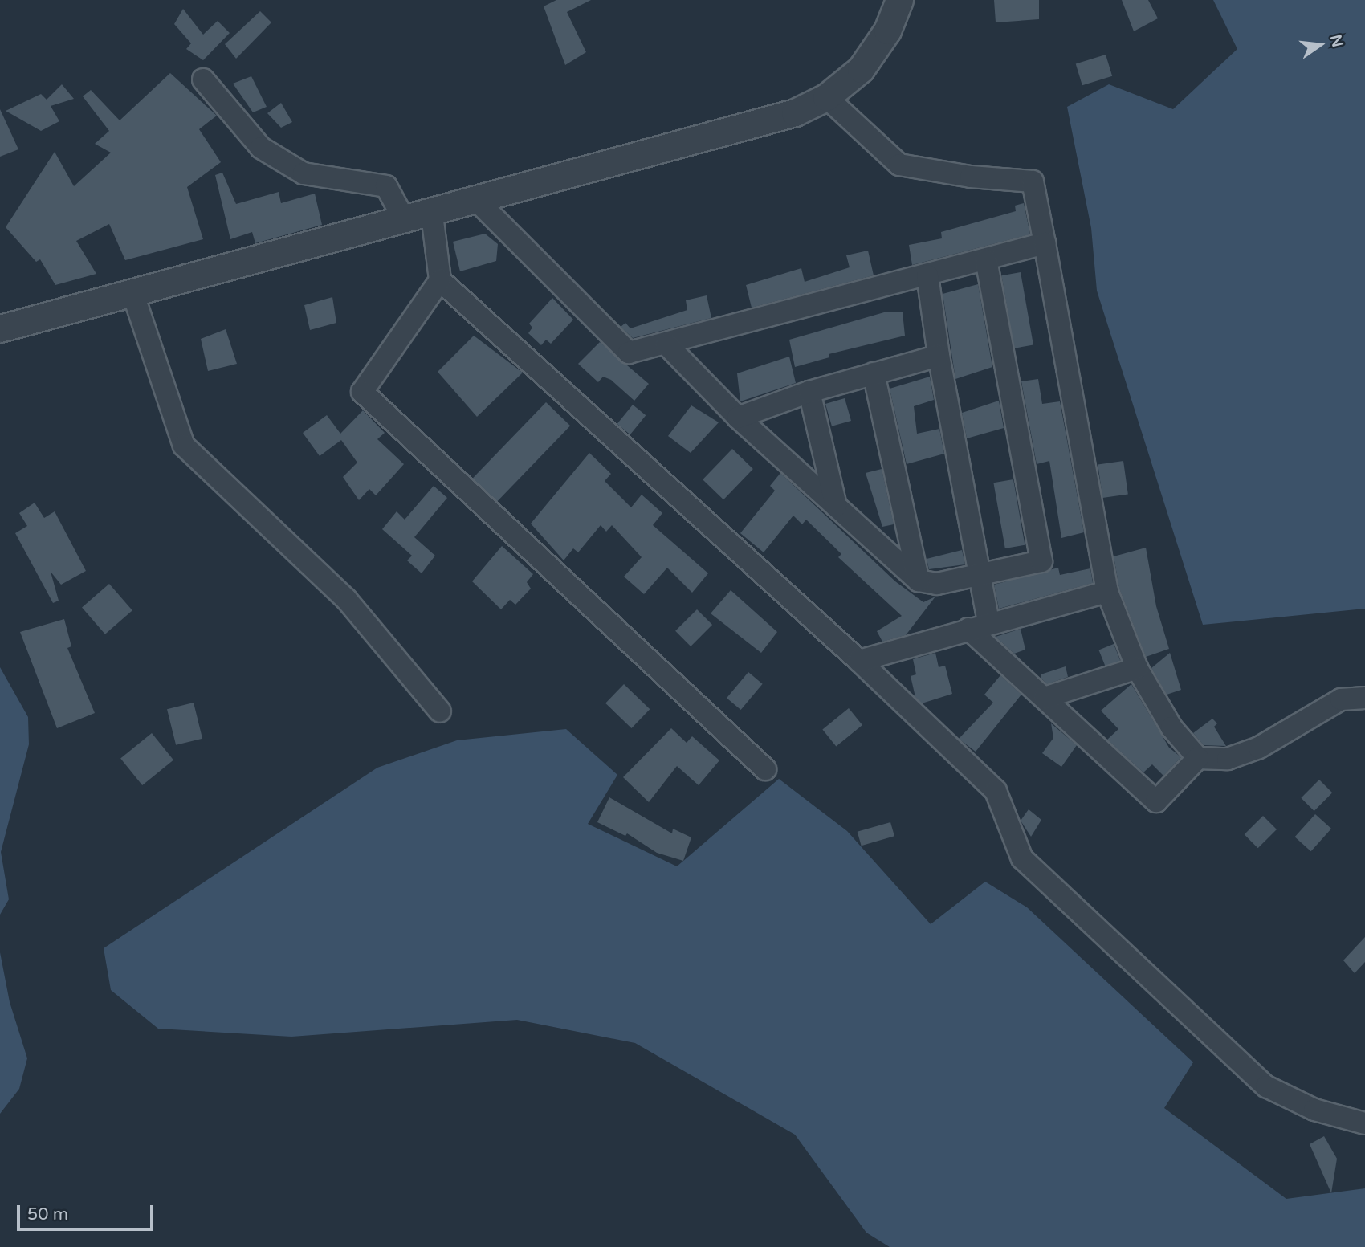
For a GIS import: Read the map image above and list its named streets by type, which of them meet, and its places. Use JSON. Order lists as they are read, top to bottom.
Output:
{
  "scale_bar": "50 m",
  "north": "right"
}
